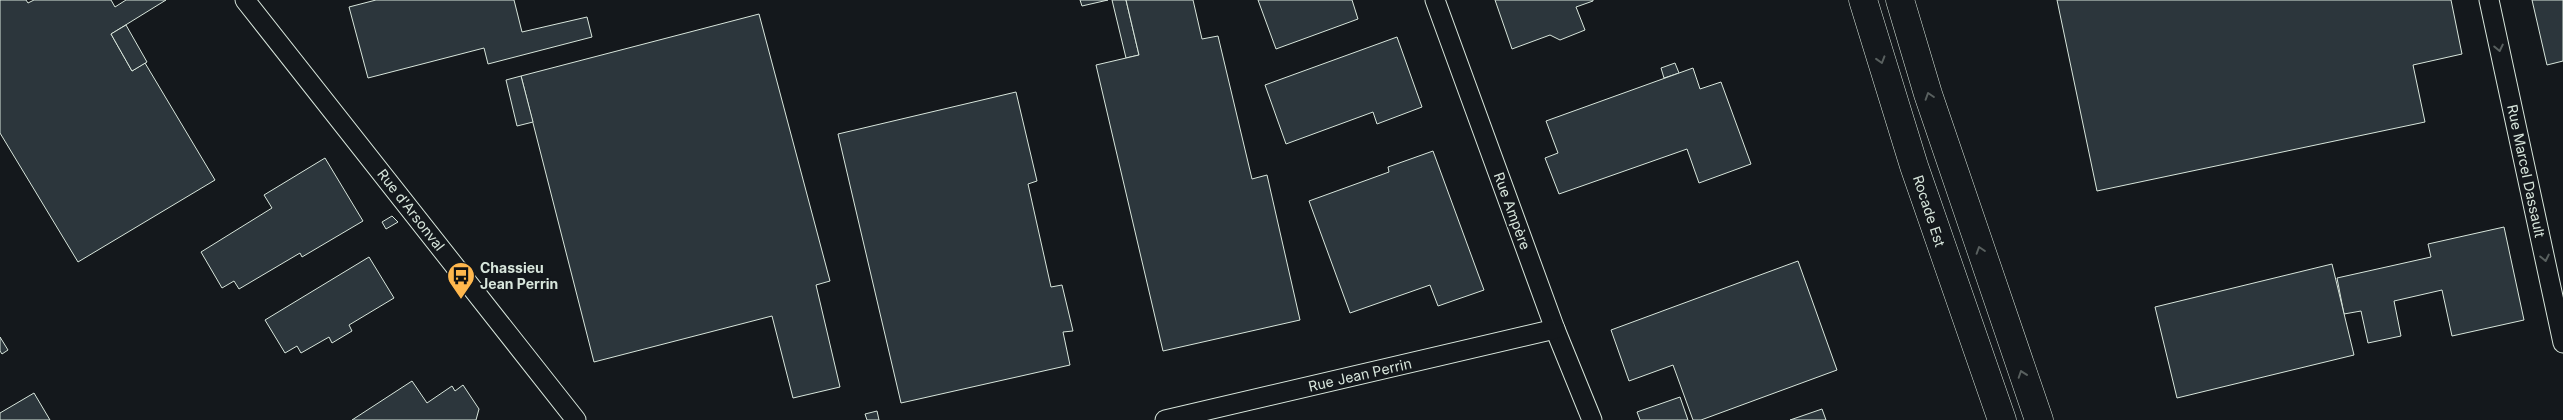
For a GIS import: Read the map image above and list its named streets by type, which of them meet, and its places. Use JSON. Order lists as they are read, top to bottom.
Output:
{
  "streets": {
    "highway": ["Rocade Est"],
    "street": [
      "Rue Marcel Dassault",
      "Rue d'Arsonval",
      "Rue Ampère",
      "Rue Jean Perrin"
    ]
  },
  "crossings": [
    ["Rue Ampère", "Rue Jean Perrin"]
  ],
  "one_way": ["Rue Marcel Dassault"],
  "places": {
    "bus stop": ["Chassieu Jean Perrin"]
  }
}
